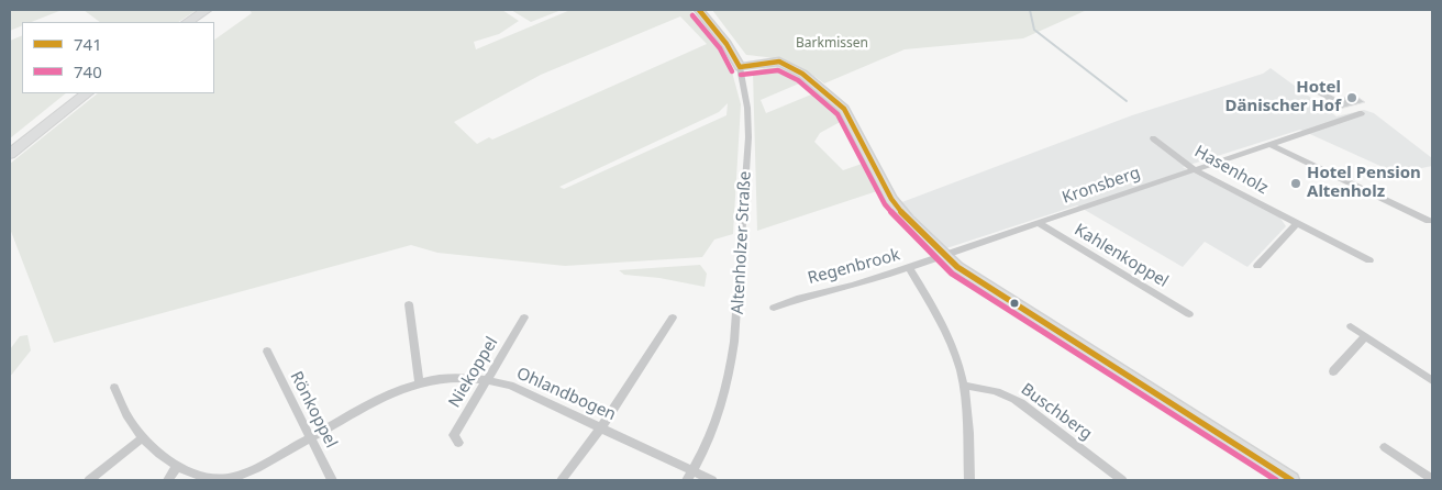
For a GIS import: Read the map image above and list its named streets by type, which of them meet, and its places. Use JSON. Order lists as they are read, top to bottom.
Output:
{
  "streets": {
    "street": [
      "Hasenholz",
      "Kronsberg",
      "Altenholzer Straße",
      "Kahlenkoppel",
      "Regenbrook",
      "Niekoppel",
      "Ohlandbogen",
      "Rönkoppel",
      "Buschberg"
    ]
  },
  "crossings": [
    ["Hasenholz", "Kronsberg"],
    ["Kronsberg", "Kahlenkoppel"],
    ["Kronsberg", "Regenbrook"],
    ["Altenholzer Straße", "Ohlandbogen"],
    ["Niekoppel", "Ohlandbogen"],
    ["Ohlandbogen", "Rönkoppel"]
  ],
  "parks": ["Barkmissen"],
  "places": ["Hotel Dänischer Hof", "Hotel Pension Altenholz"],
  "lines": ["transit line 741", "transit line 740"],
  "legend": ["741", "740"]
}
